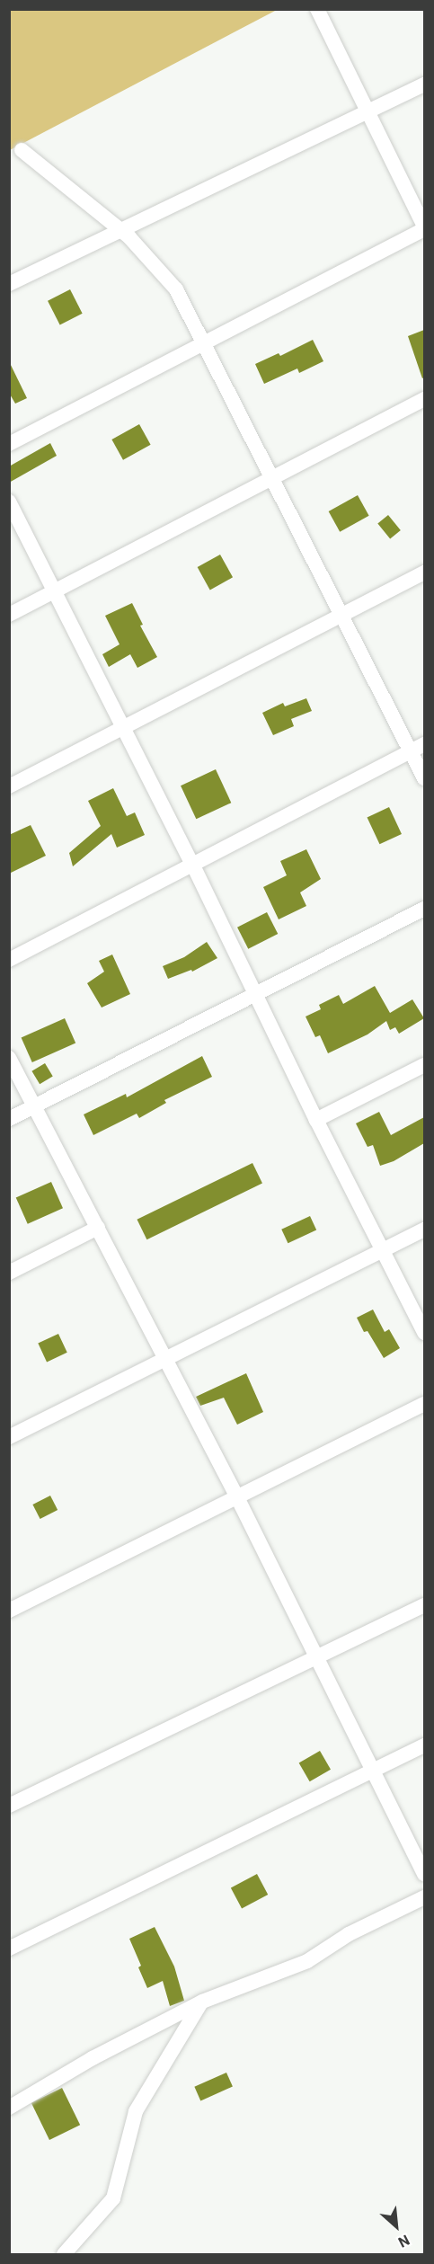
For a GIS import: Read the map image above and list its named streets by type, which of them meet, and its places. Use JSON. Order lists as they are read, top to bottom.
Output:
{
  "north": "bottom right"
}
